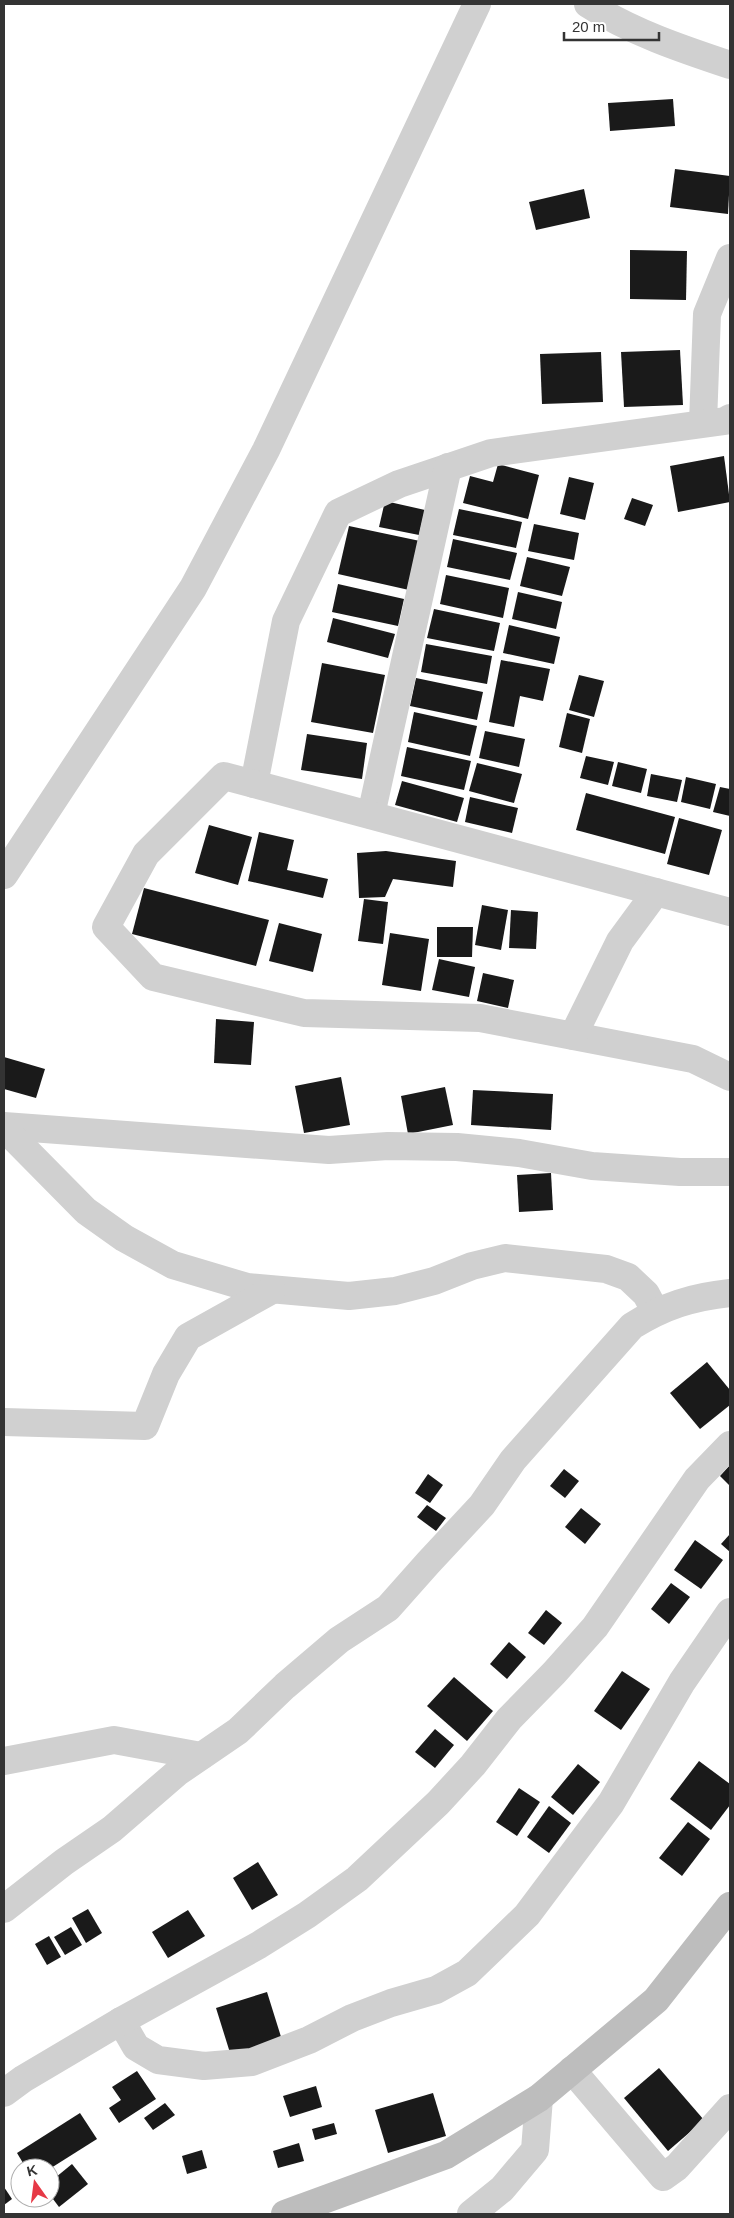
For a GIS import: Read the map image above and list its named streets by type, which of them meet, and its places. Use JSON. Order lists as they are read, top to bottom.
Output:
{
  "scale_bar": "20 m",
  "north": "top"
}
